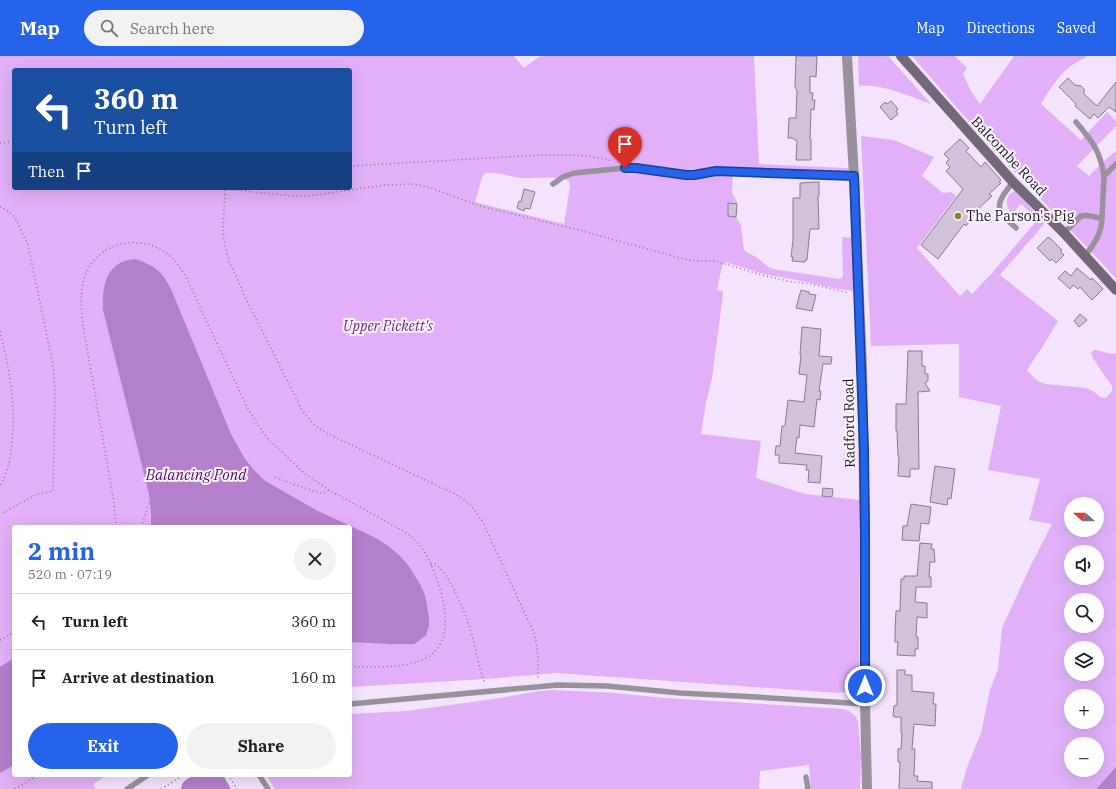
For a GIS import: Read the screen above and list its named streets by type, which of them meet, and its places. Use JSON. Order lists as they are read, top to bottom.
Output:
{
  "streets": {
    "main road": ["Balcombe Road"],
    "street": ["Radford Road"]
  },
  "water": ["Balancing Pond"],
  "parks": ["Upper Pickett's"],
  "places": ["The Parson's Pig"],
  "north": "left",
  "page": {
    "header": "Map",
    "search": "Search here",
    "nav": ["Map", "Directions", "Saved"],
    "turn": ["360 m", "Turn left"],
    "then": "Then",
    "map_buttons": ["+", "−"],
    "heading": ["2 min", "520 m · 07:19"],
    "list": [
      {
        "name": "Turn left",
        "value": "360 m"
      },
      {
        "name": "Arrive at destination",
        "value": "160 m"
      }
    ],
    "buttons": ["Exit", "Share"]
  }
}
